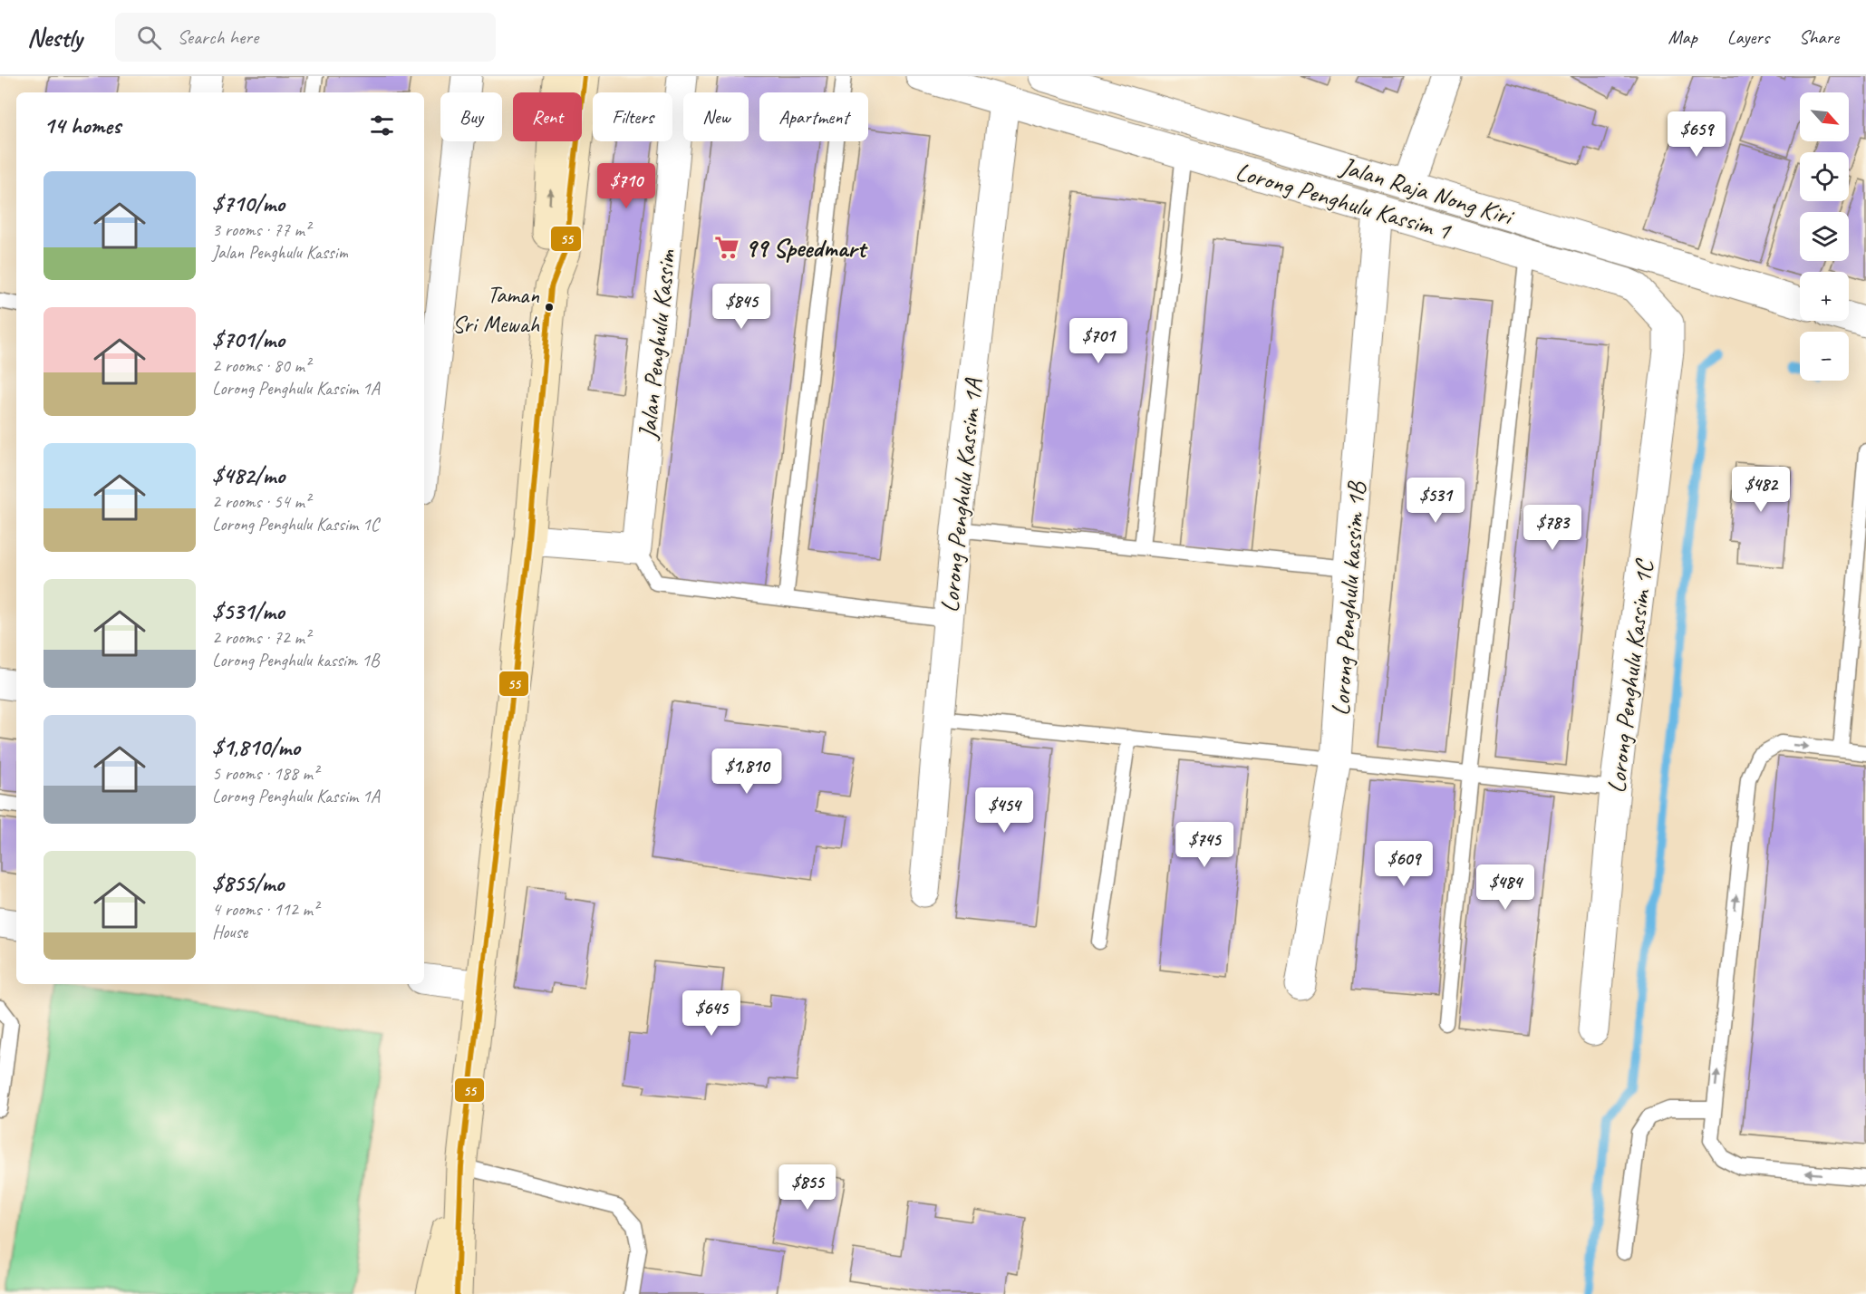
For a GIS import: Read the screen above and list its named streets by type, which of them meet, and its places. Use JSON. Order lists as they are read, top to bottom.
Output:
{
  "streets": {
    "street": [
      "Jalan Raja Nong Kiri",
      "Lorong Penghulu Kassim 1",
      "Jalan Penghulu Kassim",
      "Lorong Penghulu Kassim 1A",
      "Lorong Penghulu kassim 1B",
      "Lorong Penghulu Kassim 1C"
    ]
  },
  "crossings": [
    ["Lorong Penghulu Kassim 1", "Lorong Penghulu Kassim 1A"],
    ["Lorong Penghulu Kassim 1", "Lorong Penghulu kassim 1B"],
    ["Lorong Penghulu Kassim 1", "Lorong Penghulu Kassim 1C"]
  ],
  "places": {
    "supermarket": ["99 Speedmart"],
    "other": ["Taman Sri Mewah"]
  },
  "lines": ["transit line 55"],
  "north": "bottom right",
  "page": {
    "header": "Nestly",
    "search": "Search here",
    "nav": ["Map", "Layers", "Share"],
    "map_buttons": ["+", "−"],
    "chip": [
      "Buy",
      "Rent",
      "Filters",
      "New",
      "Apartment"
    ],
    "heading": "14 homes",
    "price": [
      "$659",
      "$710",
      "$845",
      "$701",
      "$482",
      "$531",
      "$783",
      "$1,810",
      "$454",
      "$745",
      "$609",
      "$484",
      "$645",
      "$855"
    ],
    "list": [
      {
        "name": "$710/mo",
        "note": "3 rooms · 77 m² · Jalan Penghulu Kassim"
      },
      {
        "name": "$701/mo",
        "note": "2 rooms · 80 m² · Lorong Penghulu Kassim 1A"
      },
      {
        "name": "$482/mo",
        "note": "2 rooms · 54 m² · Lorong Penghulu Kassim 1C"
      },
      {
        "name": "$531/mo",
        "note": "2 rooms · 72 m² · Lorong Penghulu kassim 1B"
      },
      {
        "name": "$1,810/mo",
        "note": "5 rooms · 188 m² · Lorong Penghulu Kassim 1A"
      },
      {
        "name": "$855/mo",
        "note": "4 rooms · 112 m² · House"
      }
    ]
  }
}
